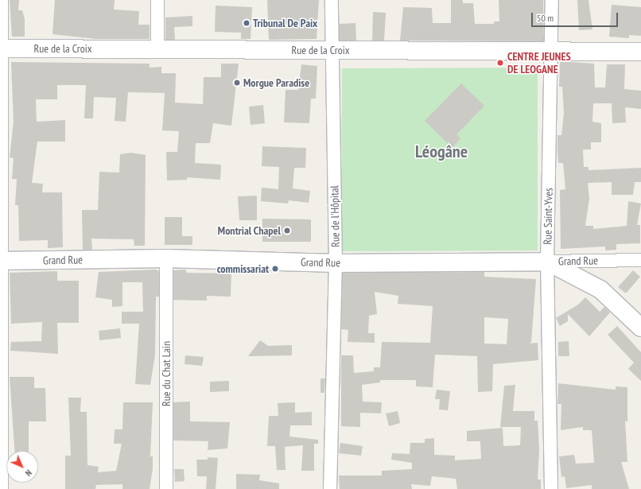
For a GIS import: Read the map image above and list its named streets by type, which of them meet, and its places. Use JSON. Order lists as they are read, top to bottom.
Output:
{
  "streets": {
    "street": [
      "Rue de la Croix",
      "Rue de l'Hôpital",
      "Rue Saint-Yves",
      "Grand Rue",
      "Rue du Chat Lain"
    ]
  },
  "crossings": [
    ["Rue de la Croix", "Rue de l'Hôpital"],
    ["Rue de la Croix", "Rue Saint-Yves"],
    ["Rue de l'Hôpital", "Grand Rue"],
    ["Rue Saint-Yves", "Grand Rue"],
    ["Grand Rue", "Rue du Chat Lain"]
  ],
  "districts": ["Léogâne"],
  "places": [
    "Tribunal De Paix",
    "CENTRE JEUNES DE LEOGANE",
    "Morgue Paradise",
    "Montrial Chapel",
    "commissariat"
  ],
  "scale_bar": "50 m",
  "north": "bottom right"
}
